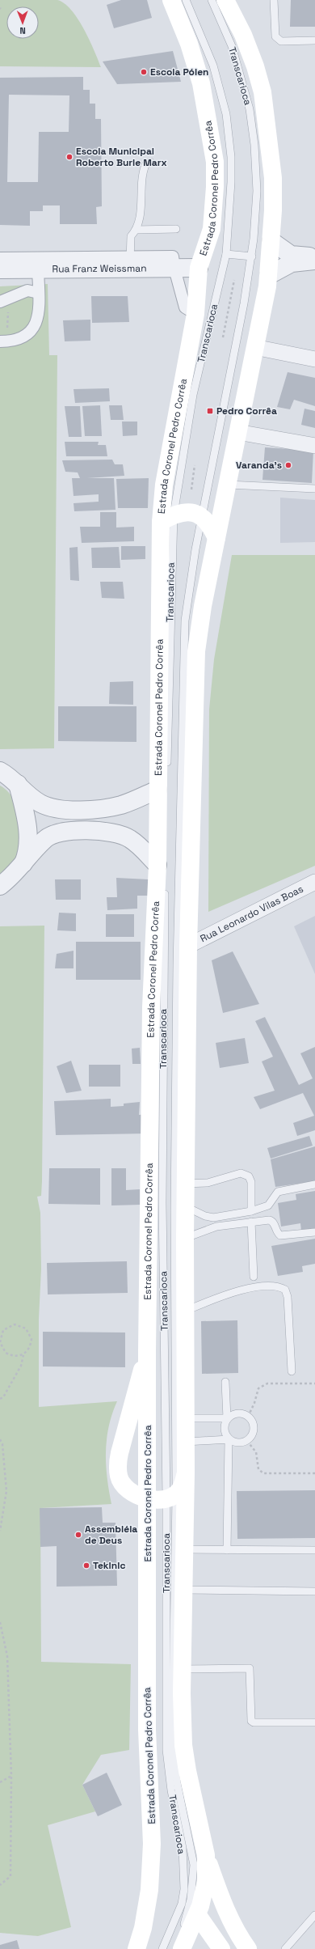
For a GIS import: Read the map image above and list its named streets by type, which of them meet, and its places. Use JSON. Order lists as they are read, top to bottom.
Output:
{
  "streets": {
    "main road": ["Estrada Coronel Pedro Corrêa"],
    "street": ["Rua Franz Weissman", "Rua Leonardo Vilas Boas"],
    "lane": ["Transcarioca"]
  },
  "crossings": [
    ["Transcarioca", "Estrada Coronel Pedro Corrêa"],
    ["Estrada Coronel Pedro Corrêa", "Rua Franz Weissman"]
  ],
  "places": {
    "other": [
      "Escola Pólen",
      "Escola Municipal Roberto Burle Marx",
      "Varanda's",
      "Assembléia de Deus",
      "Tekinic"
    ],
    "transit": ["Pedro Corrêa"]
  },
  "north": "bottom"
}
